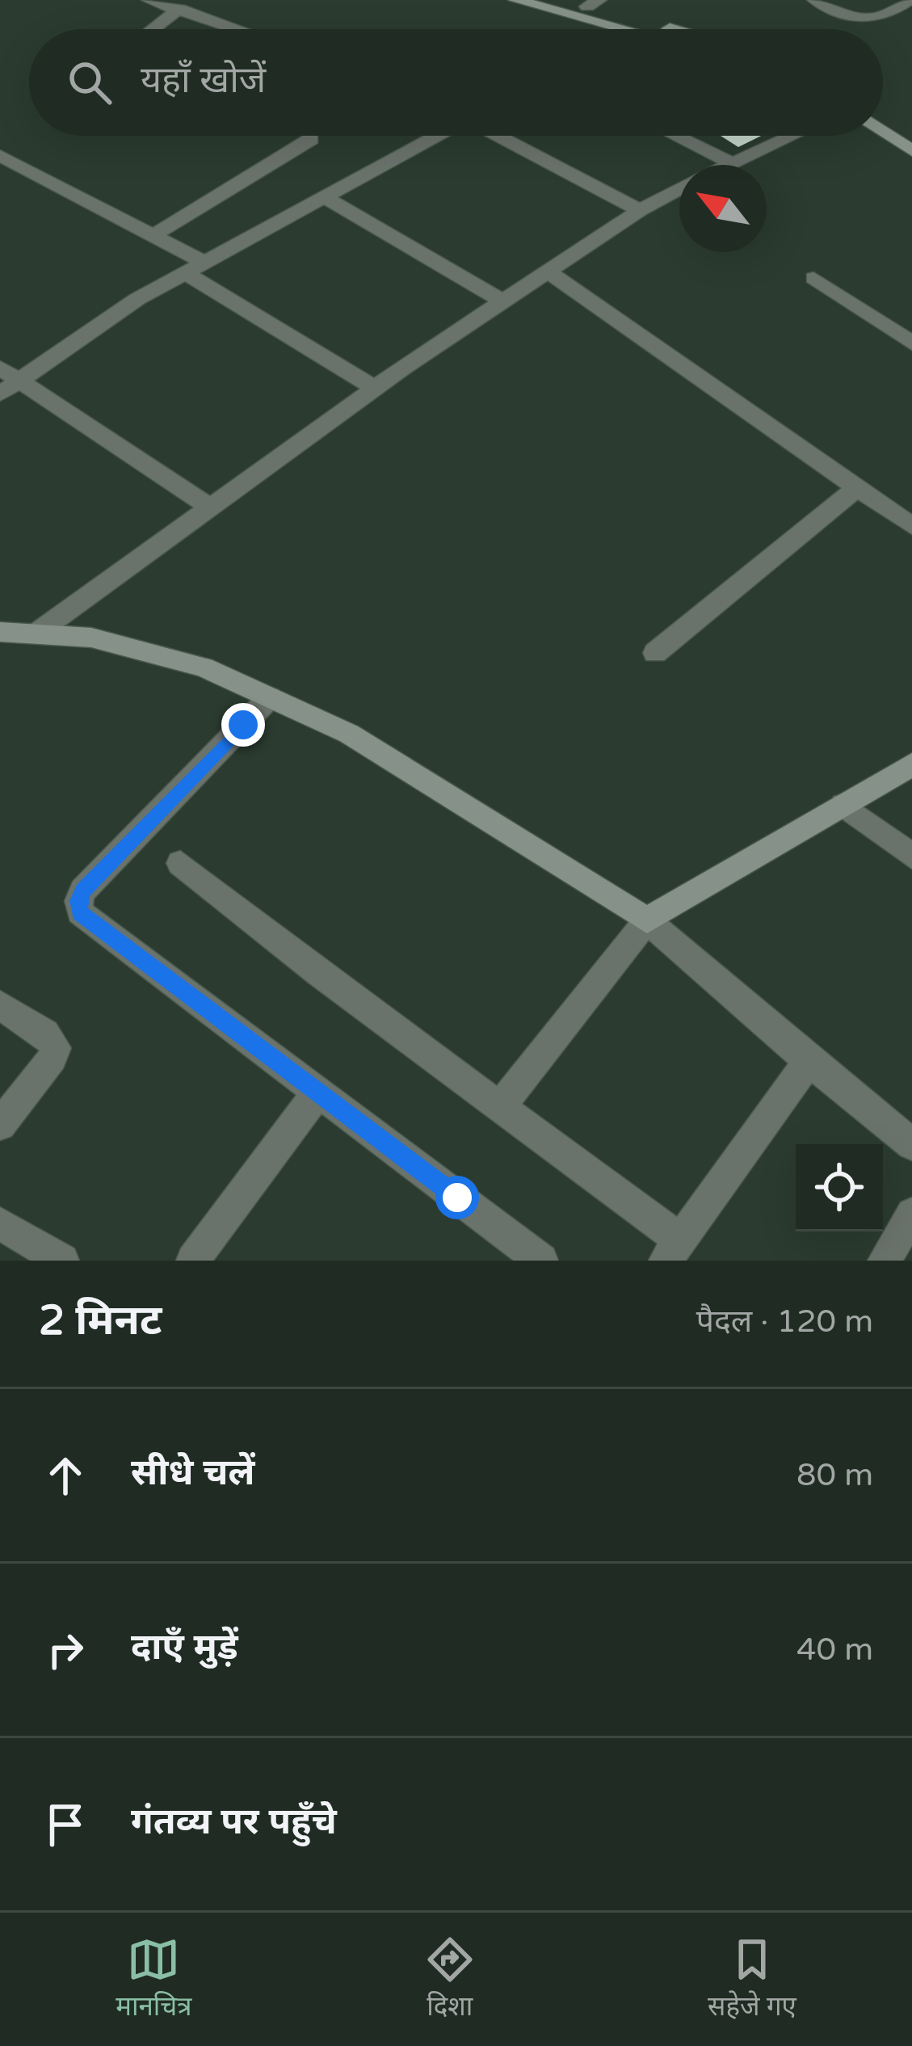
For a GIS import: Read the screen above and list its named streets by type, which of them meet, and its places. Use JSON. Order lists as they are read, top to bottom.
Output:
{
  "north": "top left",
  "page": {
    "search": "यहाँ खोजें",
    "heading": ["2 मिनट", "पैदल · 120 m"],
    "list": [
      ["सीधे चलें", "80 m"],
      ["दाएँ मुड़ें", "40 m"],
      "गंतव्य पर पहुँचे"
    ],
    "nav": ["मानचित्र", "दिशा", "सहेजे गए"]
  }
}
